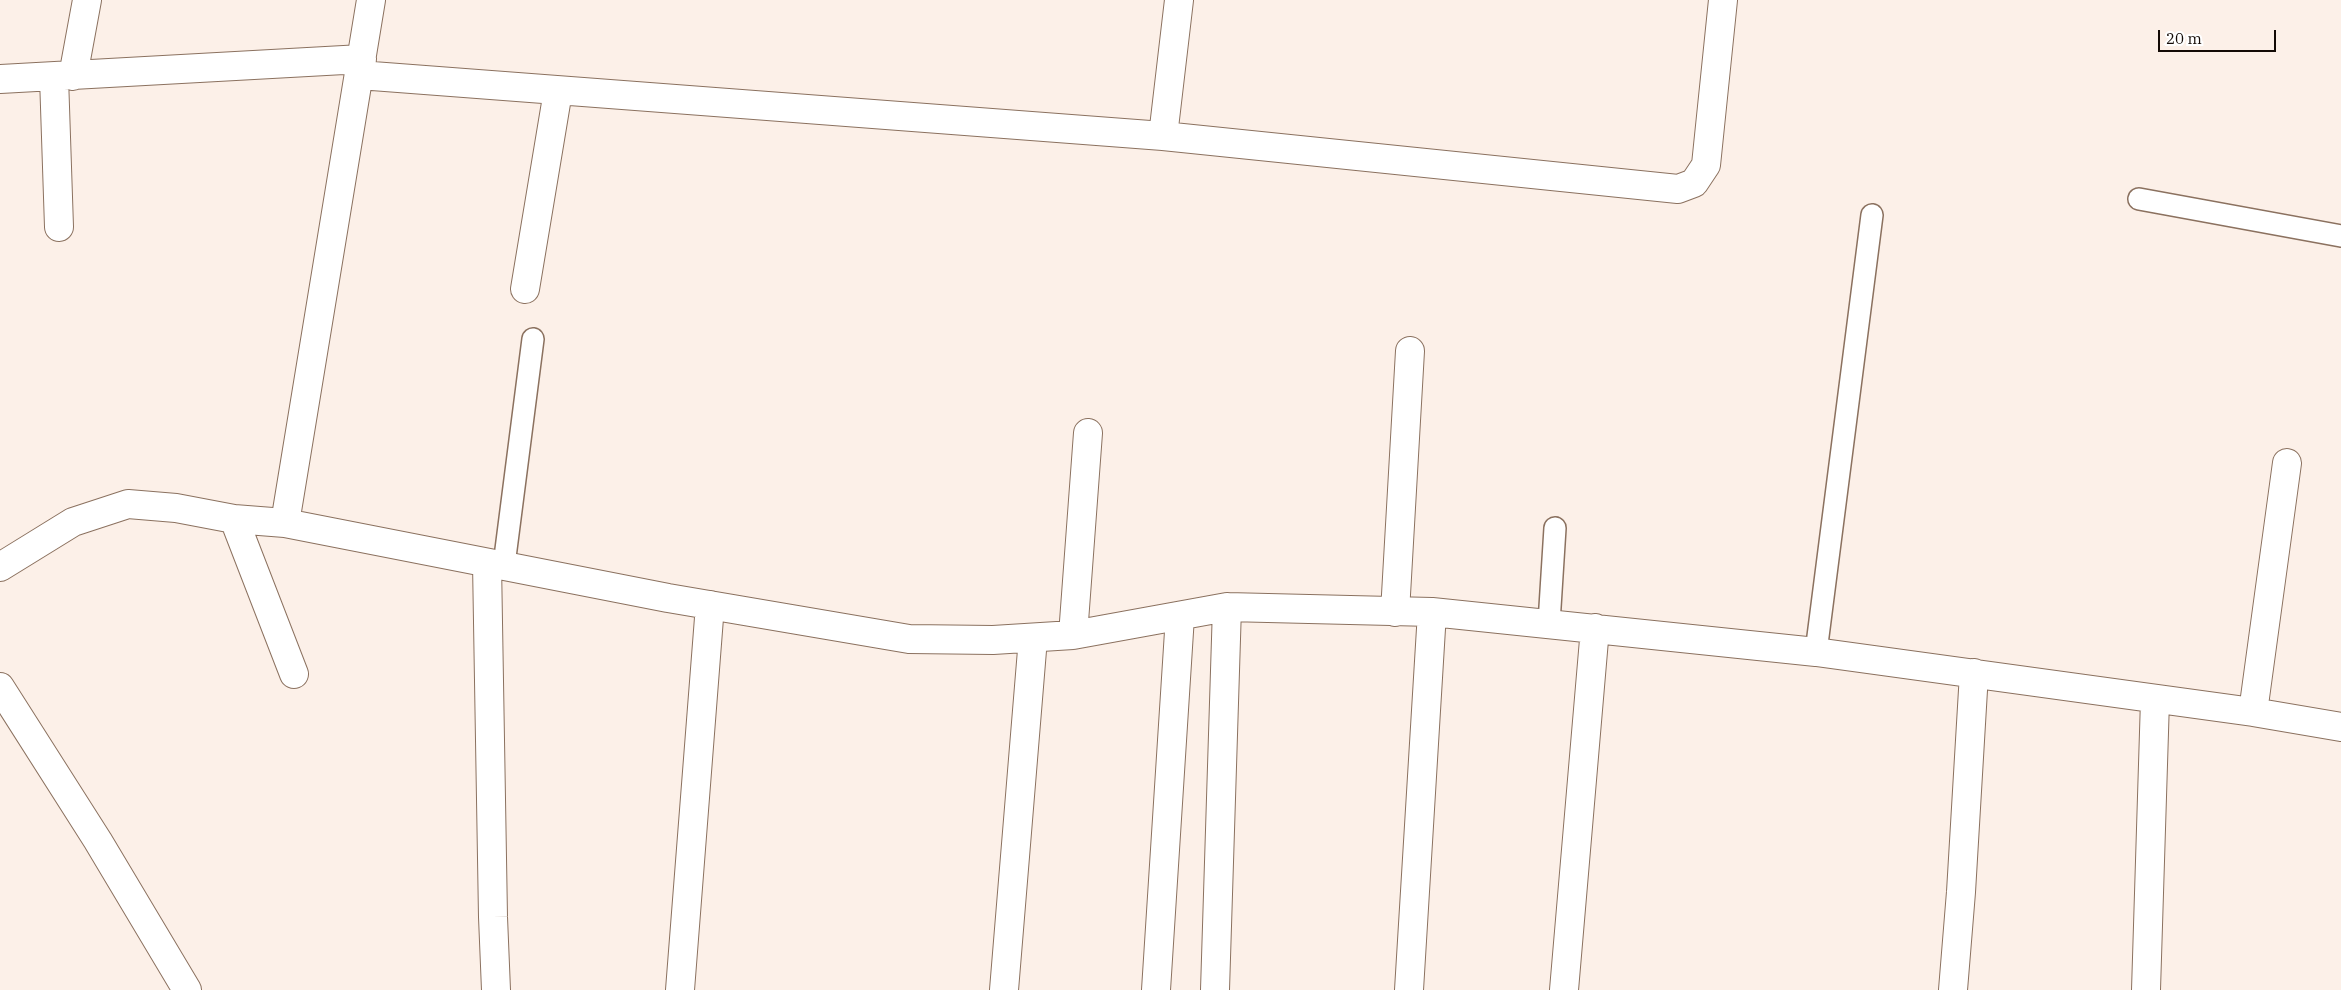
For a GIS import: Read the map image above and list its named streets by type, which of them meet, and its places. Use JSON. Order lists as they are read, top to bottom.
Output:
{
  "scale_bar": "20 m"
}
